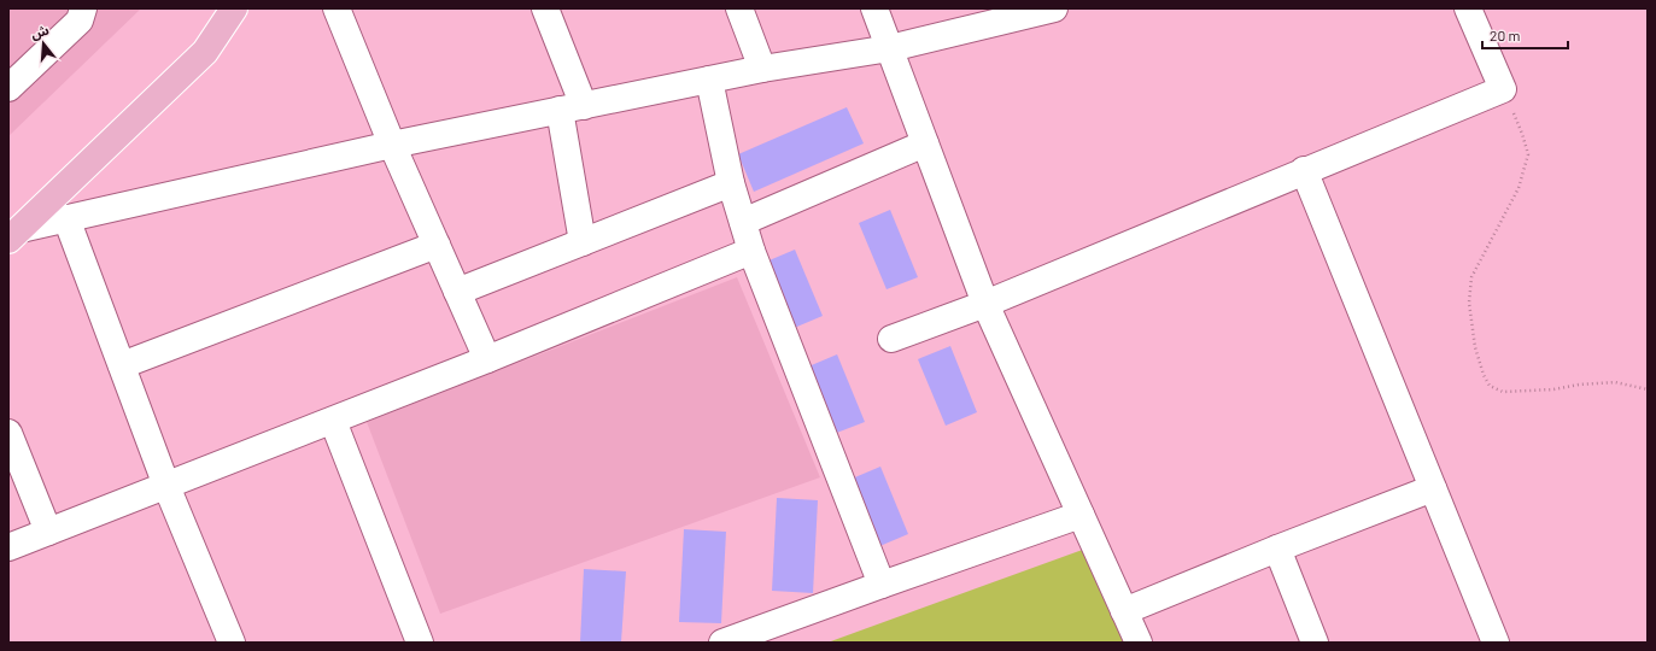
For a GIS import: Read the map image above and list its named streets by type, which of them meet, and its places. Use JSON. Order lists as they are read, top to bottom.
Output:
{
  "scale_bar": "20 m",
  "north": "top"
}
